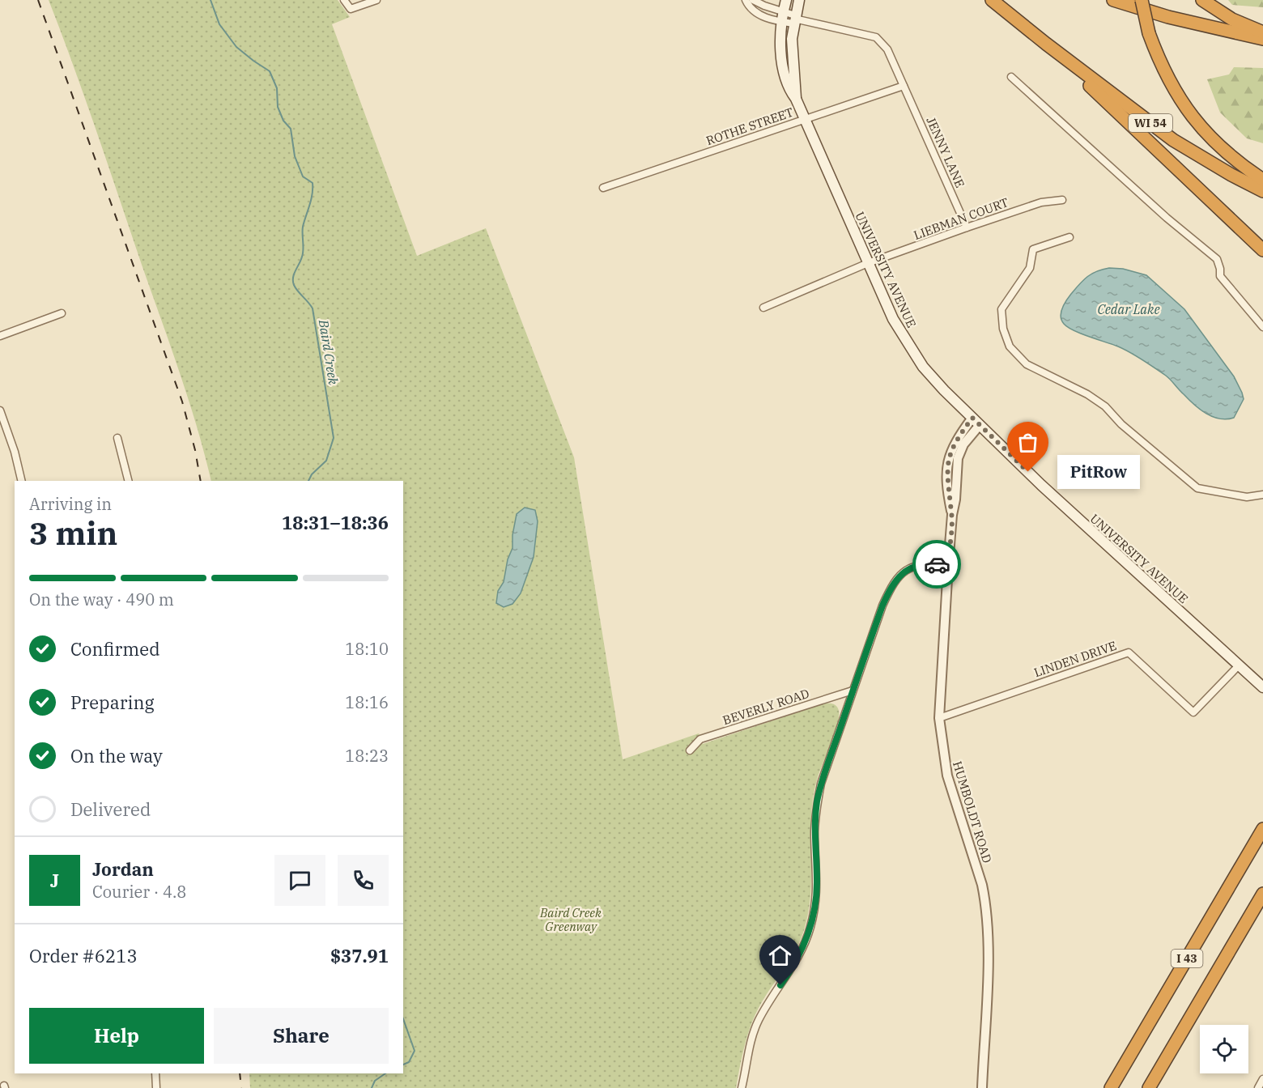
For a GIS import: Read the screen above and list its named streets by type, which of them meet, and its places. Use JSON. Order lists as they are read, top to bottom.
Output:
{
  "streets": {
    "highway": ["WI 54", "I 43"],
    "main road": ["UNIVERSITY AVENUE"],
    "street": [
      "ROTHE STREET",
      "JENNY LANE",
      "LIEBMAN COURT",
      "LINDEN DRIVE",
      "BEVERLY ROAD",
      "HUMBOLDT ROAD"
    ]
  },
  "crossings": [
    ["ROTHE STREET", "JENNY LANE"],
    ["ROTHE STREET", "UNIVERSITY AVENUE"],
    ["JENNY LANE", "LIEBMAN COURT"],
    ["LIEBMAN COURT", "UNIVERSITY AVENUE"],
    ["UNIVERSITY AVENUE", "LINDEN DRIVE"],
    ["UNIVERSITY AVENUE", "HUMBOLDT ROAD"],
    ["LINDEN DRIVE", "HUMBOLDT ROAD"]
  ],
  "water": ["Cedar Lake", "Baird Creek"],
  "parks": ["Baird Creek Greenway"],
  "places": ["PitRow"],
  "page": {
    "bubble": "PitRow",
    "heading": ["3 min", "Arriving in", "18:31–18:36"],
    "panel": [
      "Jordan",
      "Courier · 4.8",
      "Order #6213",
      "$37.91"
    ],
    "bar": "On the way · 490 m",
    "list": [
      ["Confirmed", "18:10"],
      ["Preparing", "18:16"],
      ["On the way", "18:23"],
      "Delivered"
    ],
    "round": "J",
    "buttons": ["Help", "Share"]
  }
}
